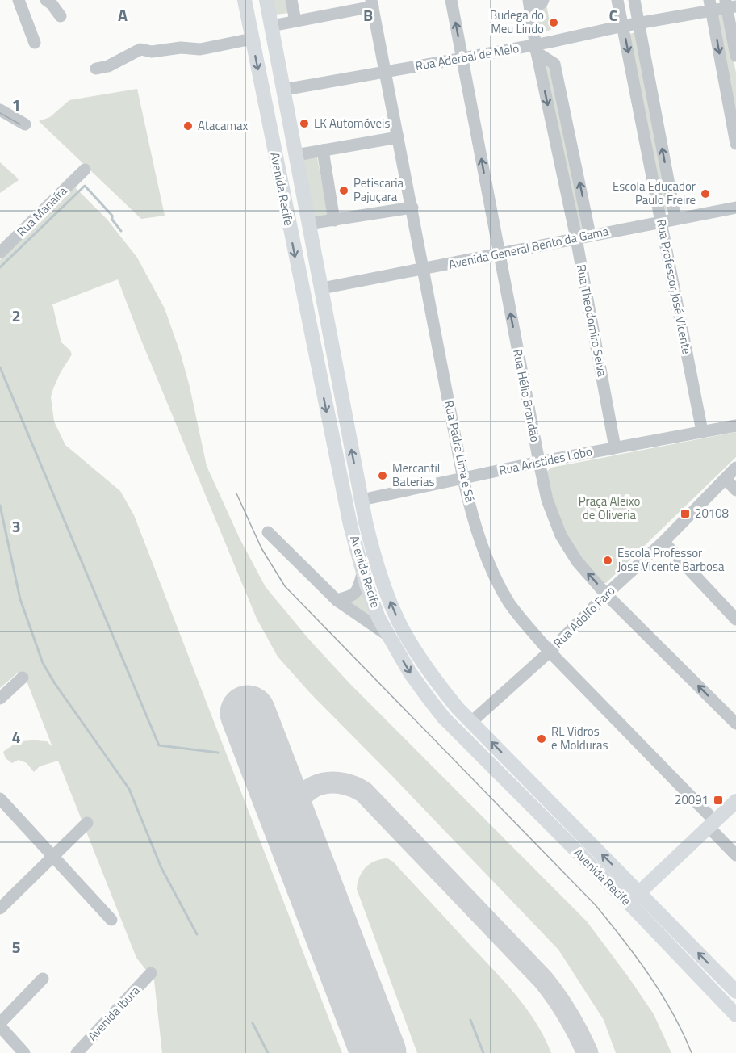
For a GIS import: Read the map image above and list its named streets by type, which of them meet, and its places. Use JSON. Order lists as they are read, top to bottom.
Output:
{
  "streets": {
    "main road": ["Avenida Recife"],
    "street": [
      "Rua Aderbal de Melo",
      "Rua Manaíra",
      "Avenida General Bento da Gama",
      "Rua Professor José Vicente",
      "Rua Theodomiro Selva",
      "Rua Hélio Brandão",
      "Rua Padre Lima e Sá",
      "Rua Aristides Lobo",
      "Rua Adolfo Faro",
      "Avenida Ibura"
    ]
  },
  "crossings": [
    ["Rua Aderbal de Melo", "Avenida Recife"],
    ["Rua Aderbal de Melo", "Rua Professor José Vicente"],
    ["Rua Aderbal de Melo", "Rua Theodomiro Selva"],
    ["Rua Aderbal de Melo", "Rua Hélio Brandão"],
    ["Rua Aderbal de Melo", "Rua Padre Lima e Sá"],
    ["Avenida Recife", "Avenida General Bento da Gama"],
    ["Avenida Recife", "Rua Aristides Lobo"],
    ["Avenida Recife", "Rua Adolfo Faro"],
    ["Avenida General Bento da Gama", "Rua Professor José Vicente"],
    ["Avenida General Bento da Gama", "Rua Theodomiro Selva"],
    ["Avenida General Bento da Gama", "Rua Hélio Brandão"],
    ["Avenida General Bento da Gama", "Rua Padre Lima e Sá"],
    ["Rua Professor José Vicente", "Rua Aristides Lobo"],
    ["Rua Theodomiro Selva", "Rua Aristides Lobo"],
    ["Rua Hélio Brandão", "Rua Aristides Lobo"],
    ["Rua Hélio Brandão", "Rua Adolfo Faro"],
    ["Rua Padre Lima e Sá", "Rua Aristides Lobo"],
    ["Rua Padre Lima e Sá", "Rua Adolfo Faro"]
  ],
  "parks": ["Praça Aleixo de Oliveria"],
  "places": {
    "other": [
      "Budega do Meu Lindo",
      "LK Automóveis",
      "Atacamax",
      "Petiscaria Pajuçara",
      "Escola Educador Paulo Freire",
      "Mercantil Baterias",
      "Escola Professor Jose Vicente Barbosa",
      "RL Vidros e Molduras"
    ],
    "transit": ["20108", "20091"]
  },
  "grid": {
    "columns": ["A", "B", "C"],
    "rows": [
      "1",
      "2",
      "3",
      "4",
      "5"
    ]
  }
}
